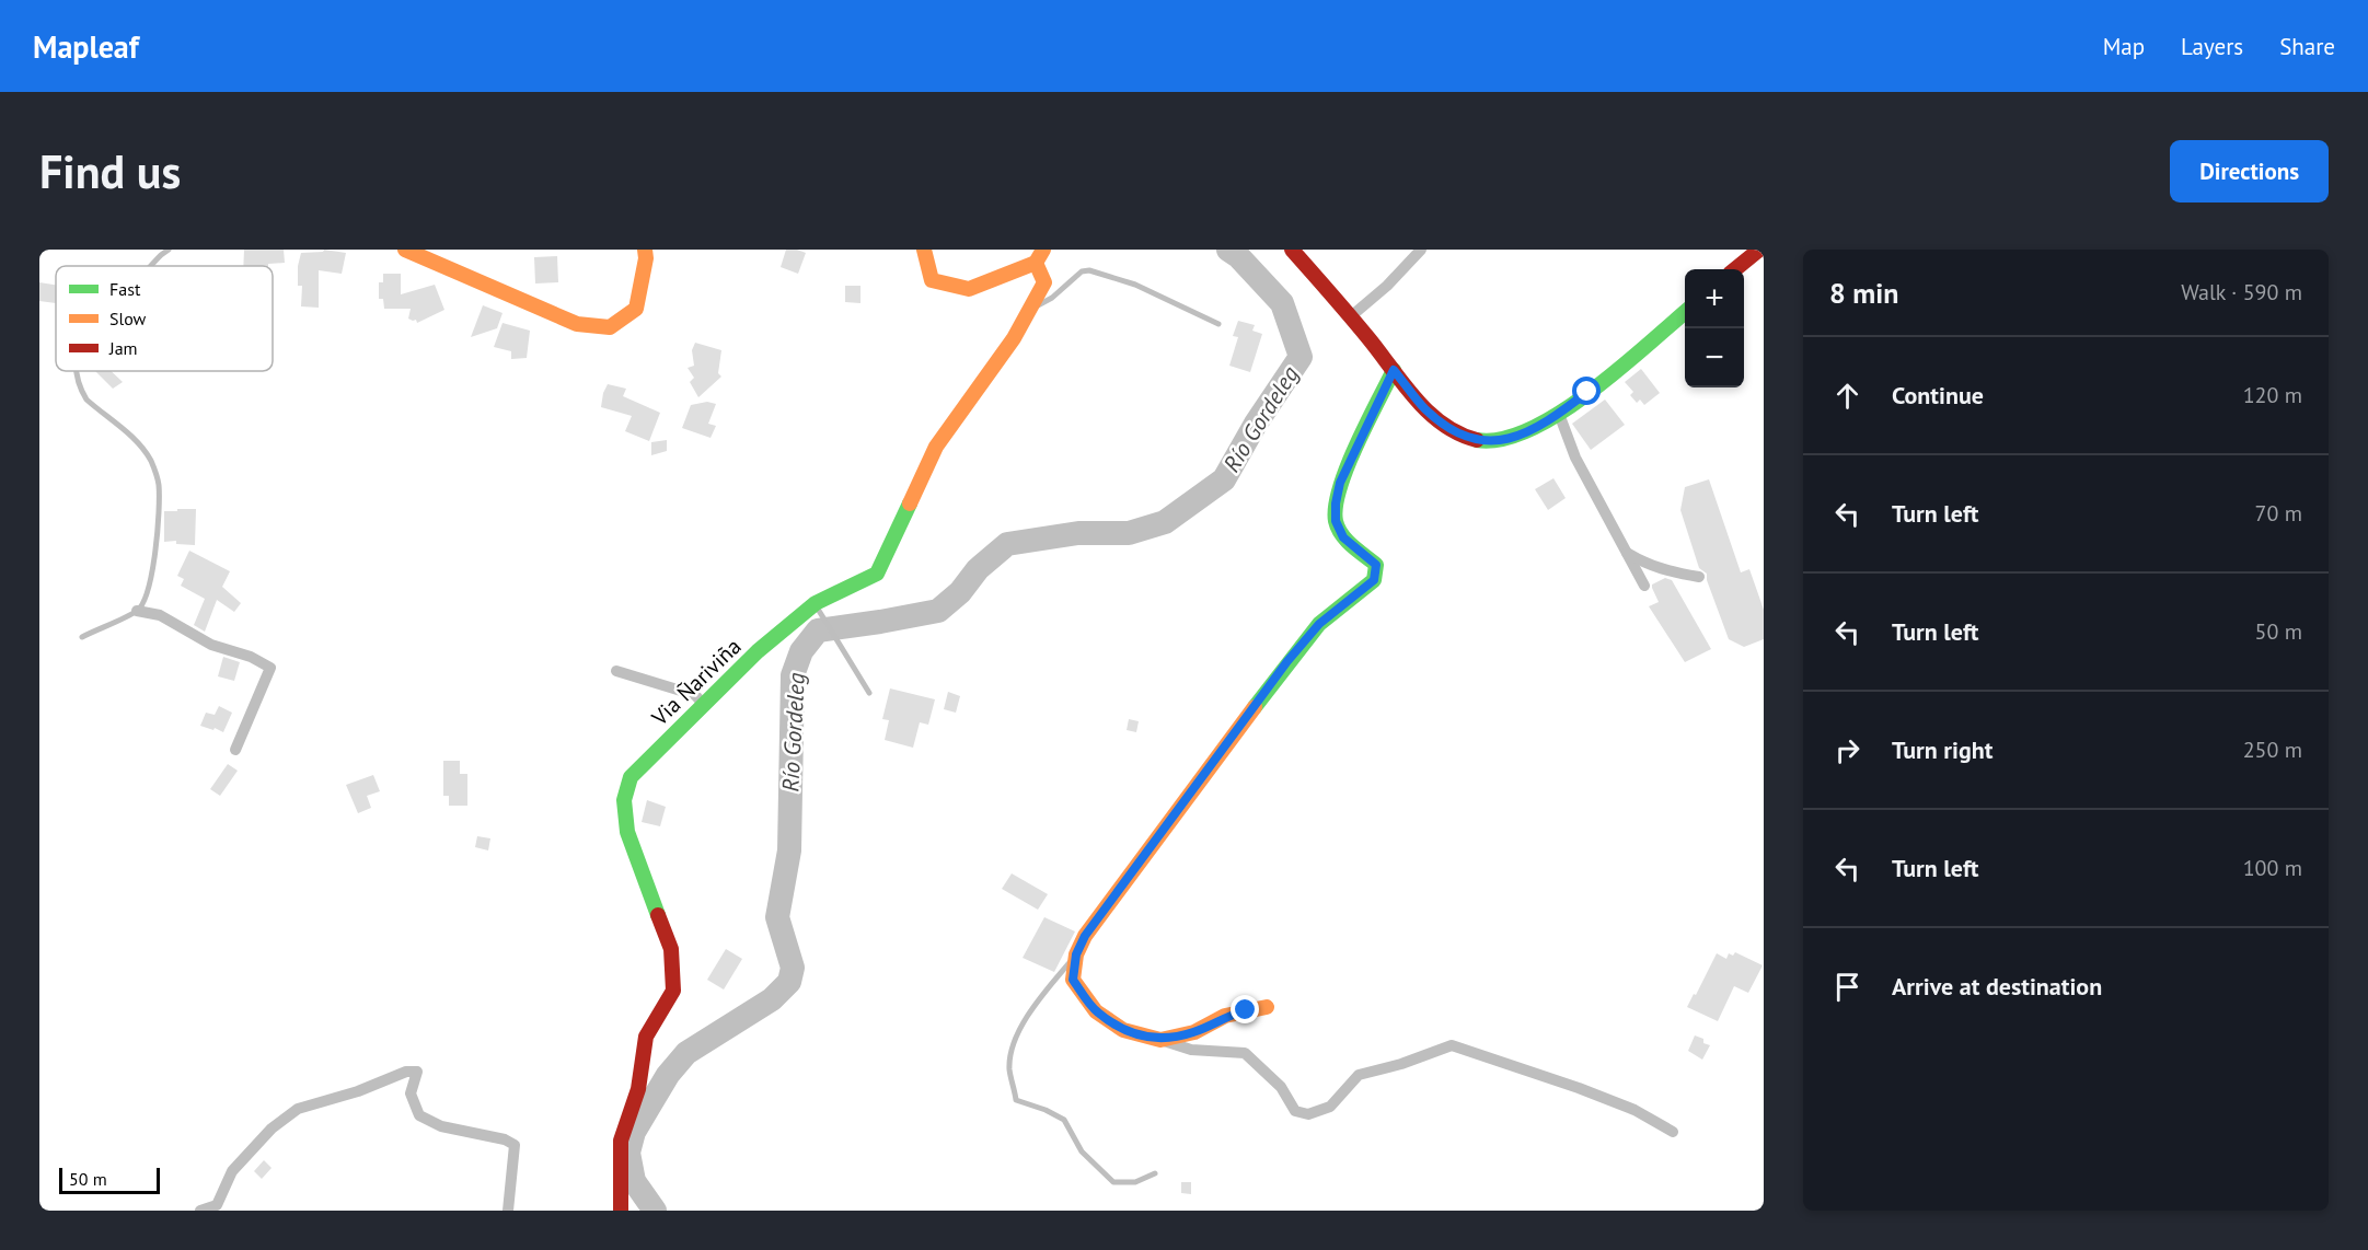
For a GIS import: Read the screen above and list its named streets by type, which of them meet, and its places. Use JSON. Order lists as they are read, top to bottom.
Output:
{
  "streets": {
    "street": ["Via Ñariviña"]
  },
  "water": ["Río Gordeleg"],
  "legend": ["Fast", "Slow", "Jam"],
  "scale_bar": "50 m",
  "page": {
    "header": "Mapleaf",
    "nav": ["Map", "Layers", "Share"],
    "buttons": "Directions",
    "title": "Find us",
    "heading": ["8 min", "Walk · 590 m"],
    "map_buttons": ["+", "−"],
    "list": [
      ["Continue", "120 m"],
      ["Turn left", "70 m"],
      ["Turn left", "50 m"],
      ["Turn right", "250 m"],
      ["Turn left", "100 m"],
      "Arrive at destination"
    ],
    "scale": "50 m"
  }
}
